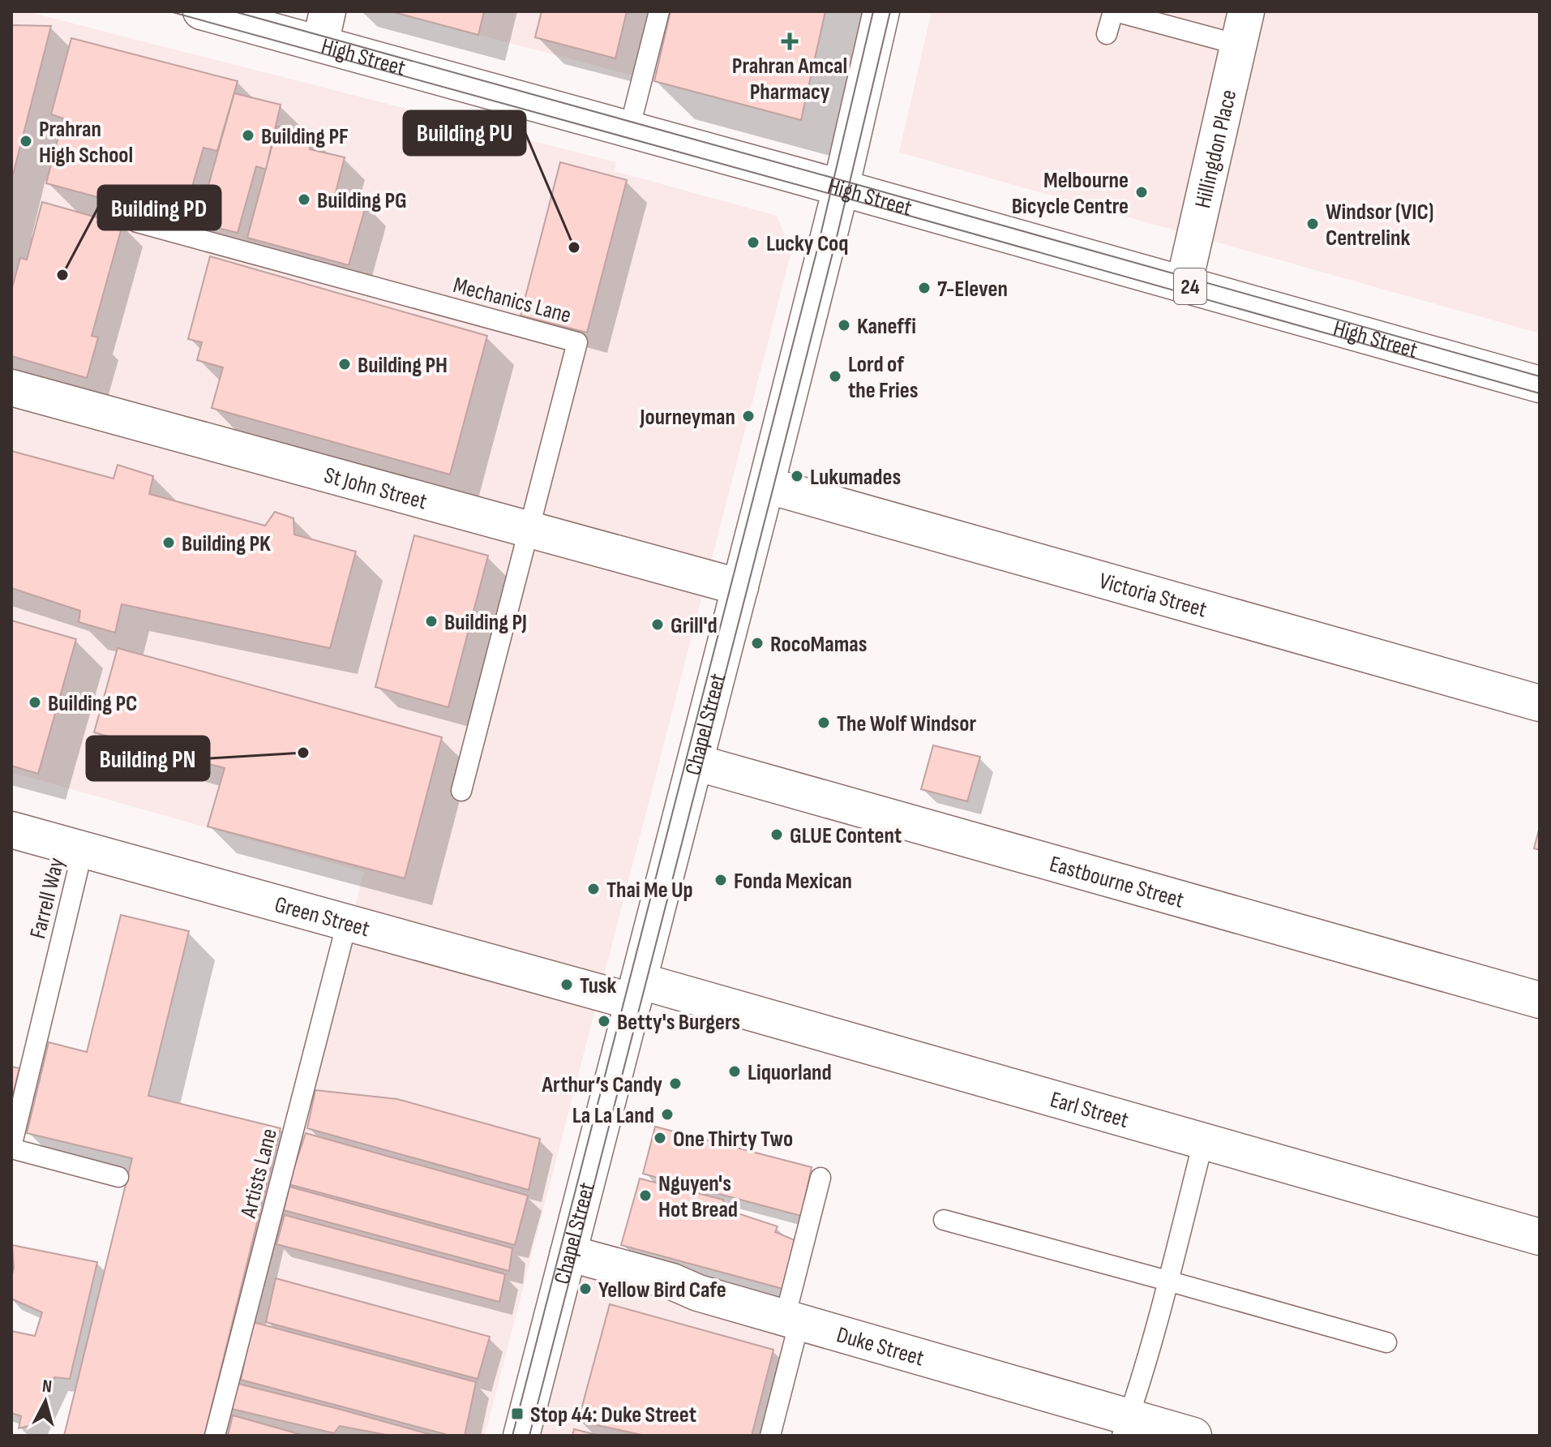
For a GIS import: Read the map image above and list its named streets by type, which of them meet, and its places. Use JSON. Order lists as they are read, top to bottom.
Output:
{
  "streets": {
    "street": [
      "High Street",
      "Hillingdon Place",
      "24",
      "St John Street",
      "Victoria Street",
      "Chapel Street",
      "Eastbourne Street",
      "Green Street",
      "Earl Street",
      "Duke Street"
    ],
    "lane": ["Mechanics Lane", "Farrell Way", "Artists Lane"]
  },
  "crossings": [
    ["High Street", "Hillingdon Place"],
    ["High Street", "Chapel Street"],
    ["Mechanics Lane", "St John Street"],
    ["St John Street", "Chapel Street"],
    ["Victoria Street", "Chapel Street"],
    ["Chapel Street", "Eastbourne Street"],
    ["Chapel Street", "Green Street"],
    ["Chapel Street", "Earl Street"],
    ["Chapel Street", "Duke Street"],
    ["Farrell Way", "Green Street"],
    ["Green Street", "Earl Street"],
    ["Green Street", "Artists Lane"]
  ],
  "places": {
    "health": ["Prahran Amcal Pharmacy"],
    "other": [
      "Building PF",
      "Prahran High School",
      "Melbourne Bicycle Centre",
      "Building PG",
      "Windsor (VIC) Centrelink",
      "Lucky Coq",
      "Building PU",
      "Building PD",
      "7-Eleven",
      "Kaneffi",
      "Building PH",
      "Lord of the Fries",
      "Journeyman",
      "Lukumades",
      "Building PK",
      "Building PJ",
      "Grill'd",
      "RocoMamas",
      "Building PC",
      "The Wolf Windsor",
      "Building PN",
      "GLUE Content",
      "Fonda Mexican",
      "Thai Me Up",
      "Tusk",
      "Betty's Burgers",
      "Liquorland",
      "Arthur’s Candy",
      "La La Land",
      "One Thirty Two",
      "Nguyen's Hot Bread",
      "Yellow Bird Cafe"
    ],
    "transit": ["Stop 44: Duke Street"]
  },
  "north": "top"
}
